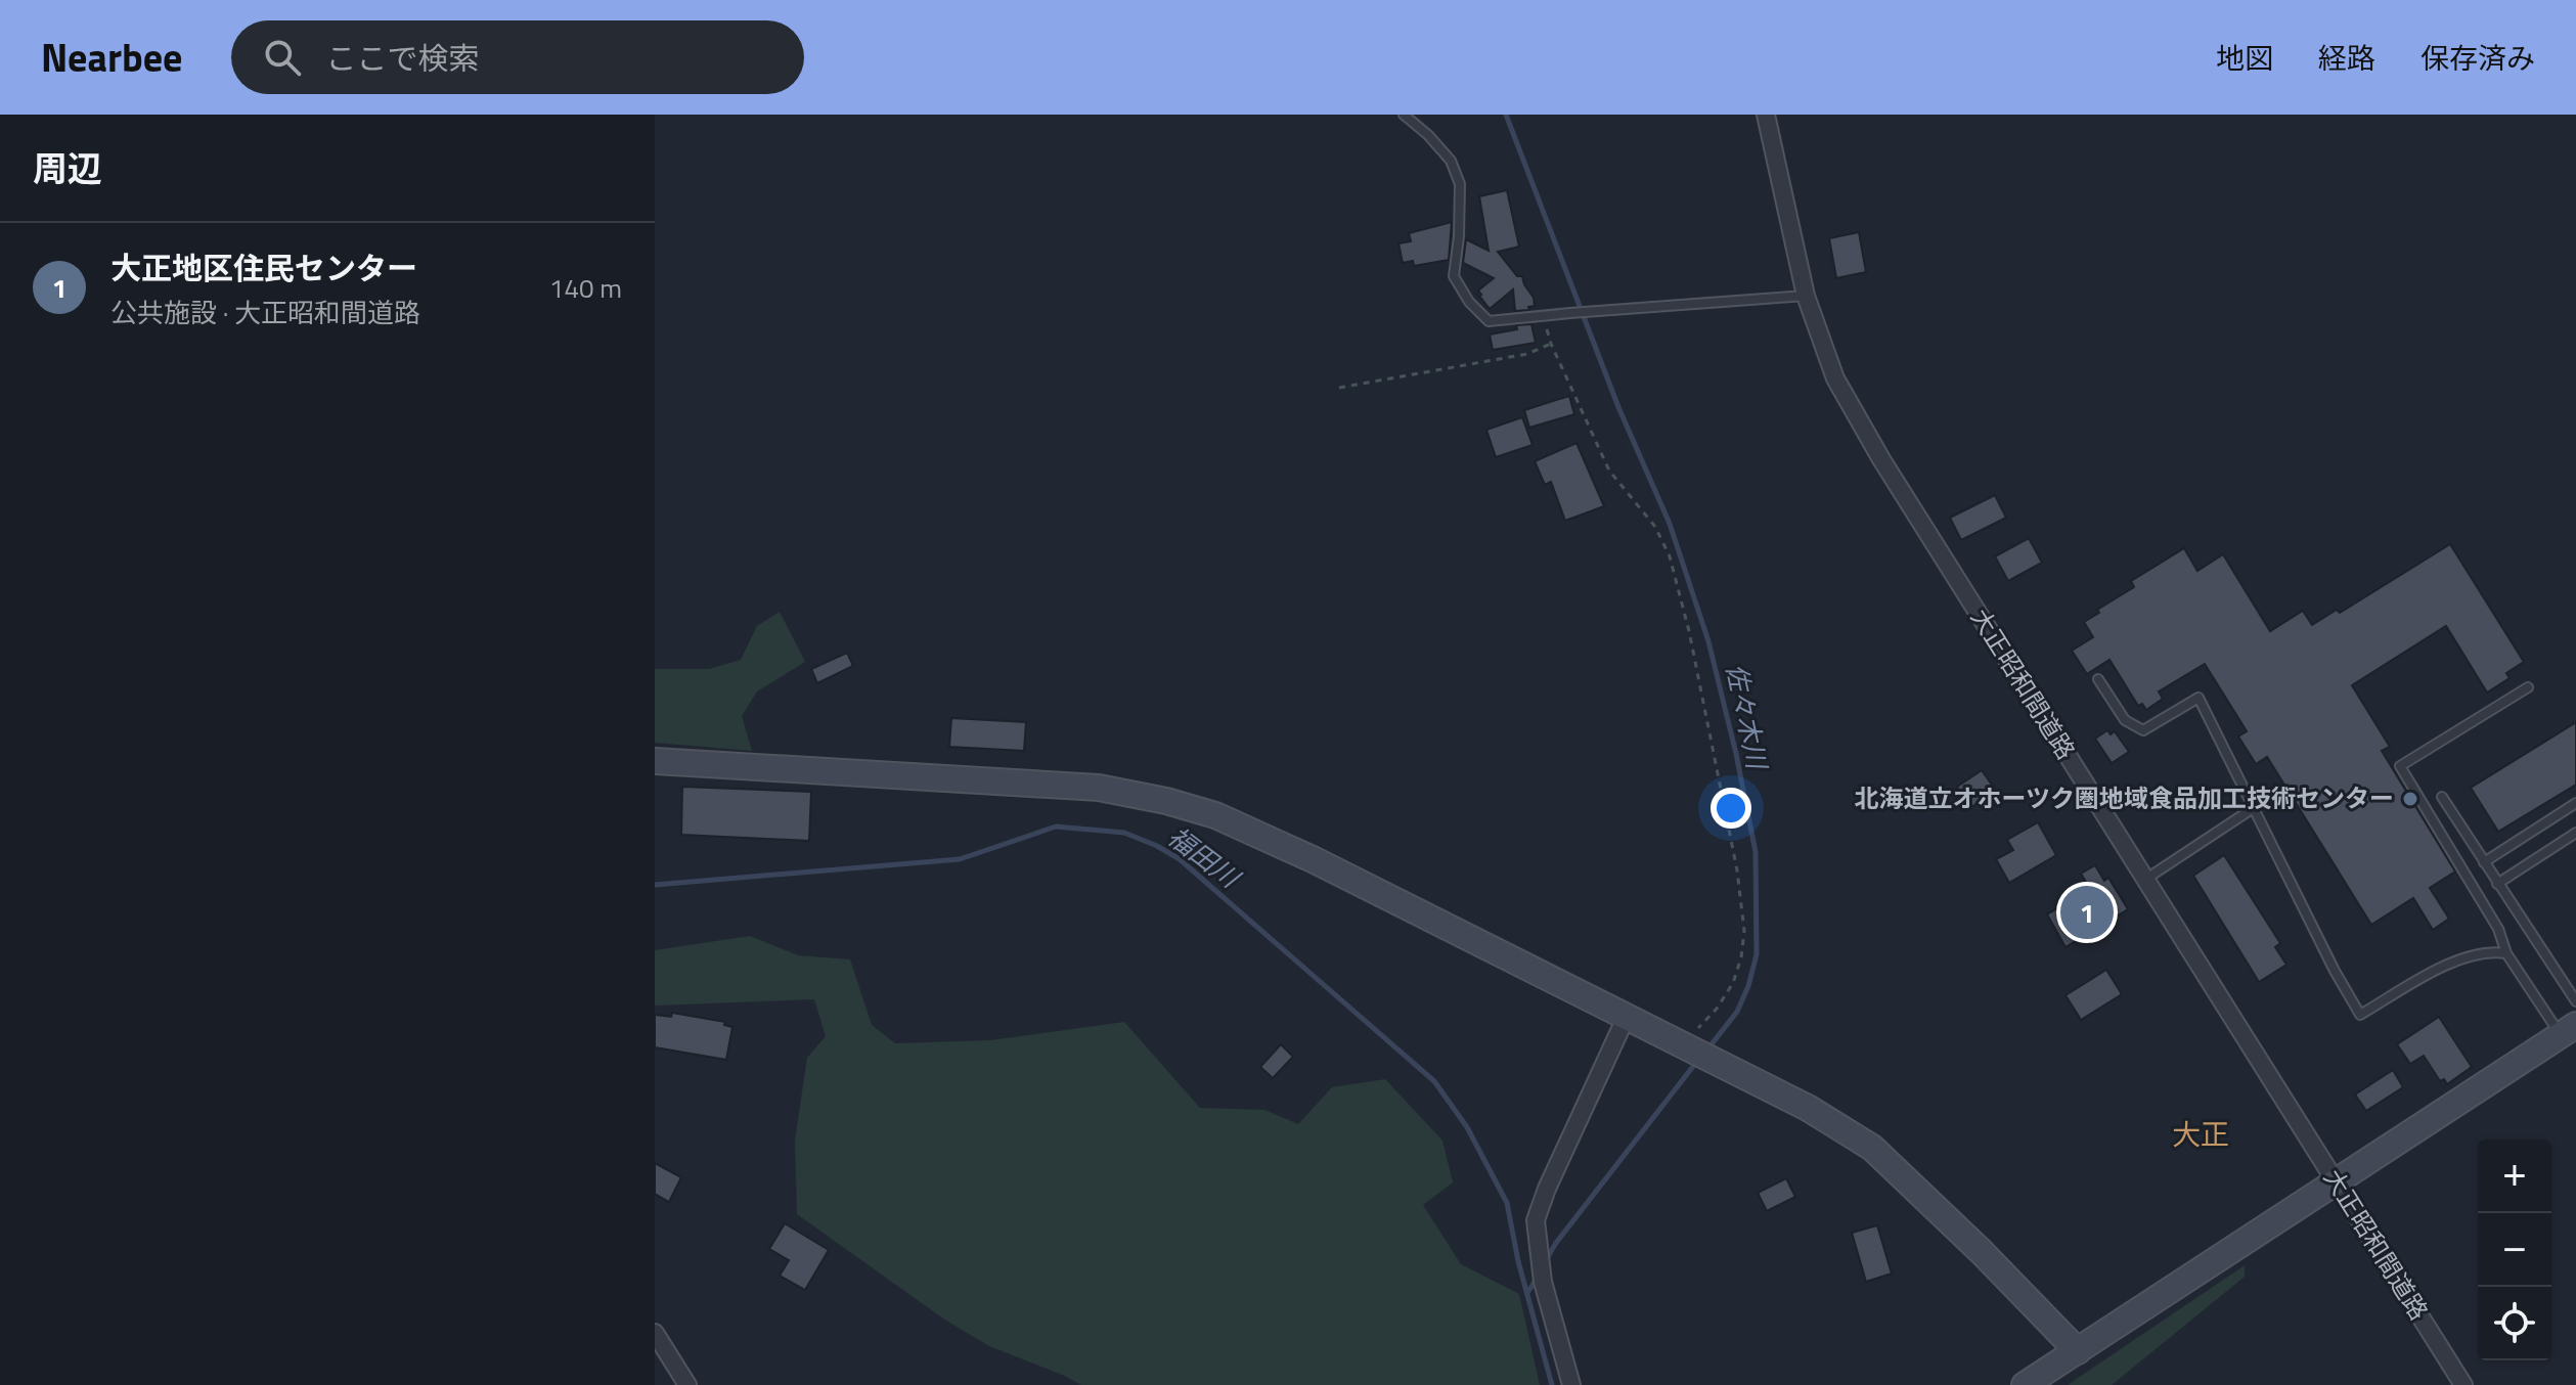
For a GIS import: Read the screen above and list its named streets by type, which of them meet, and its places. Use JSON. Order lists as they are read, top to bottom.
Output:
{
  "streets": {
    "street": ["大正昭和間道路"]
  },
  "districts": ["大正"],
  "water": ["佐々木川", "福田川"],
  "places": ["北海道立オホーツク圏地域食品加工技術センター"],
  "page": {
    "header": "Nearbee",
    "search": "ここで検索",
    "nav": ["地図", "経路", "保存済み"],
    "heading": "周辺",
    "list": [
      {
        "mark": "1",
        "name": "大正地区住民センター",
        "note": "公共施設 · 大正昭和間道路",
        "value": "140 m"
      }
    ],
    "pins": "1",
    "map_buttons": ["+", "−"]
  }
}
